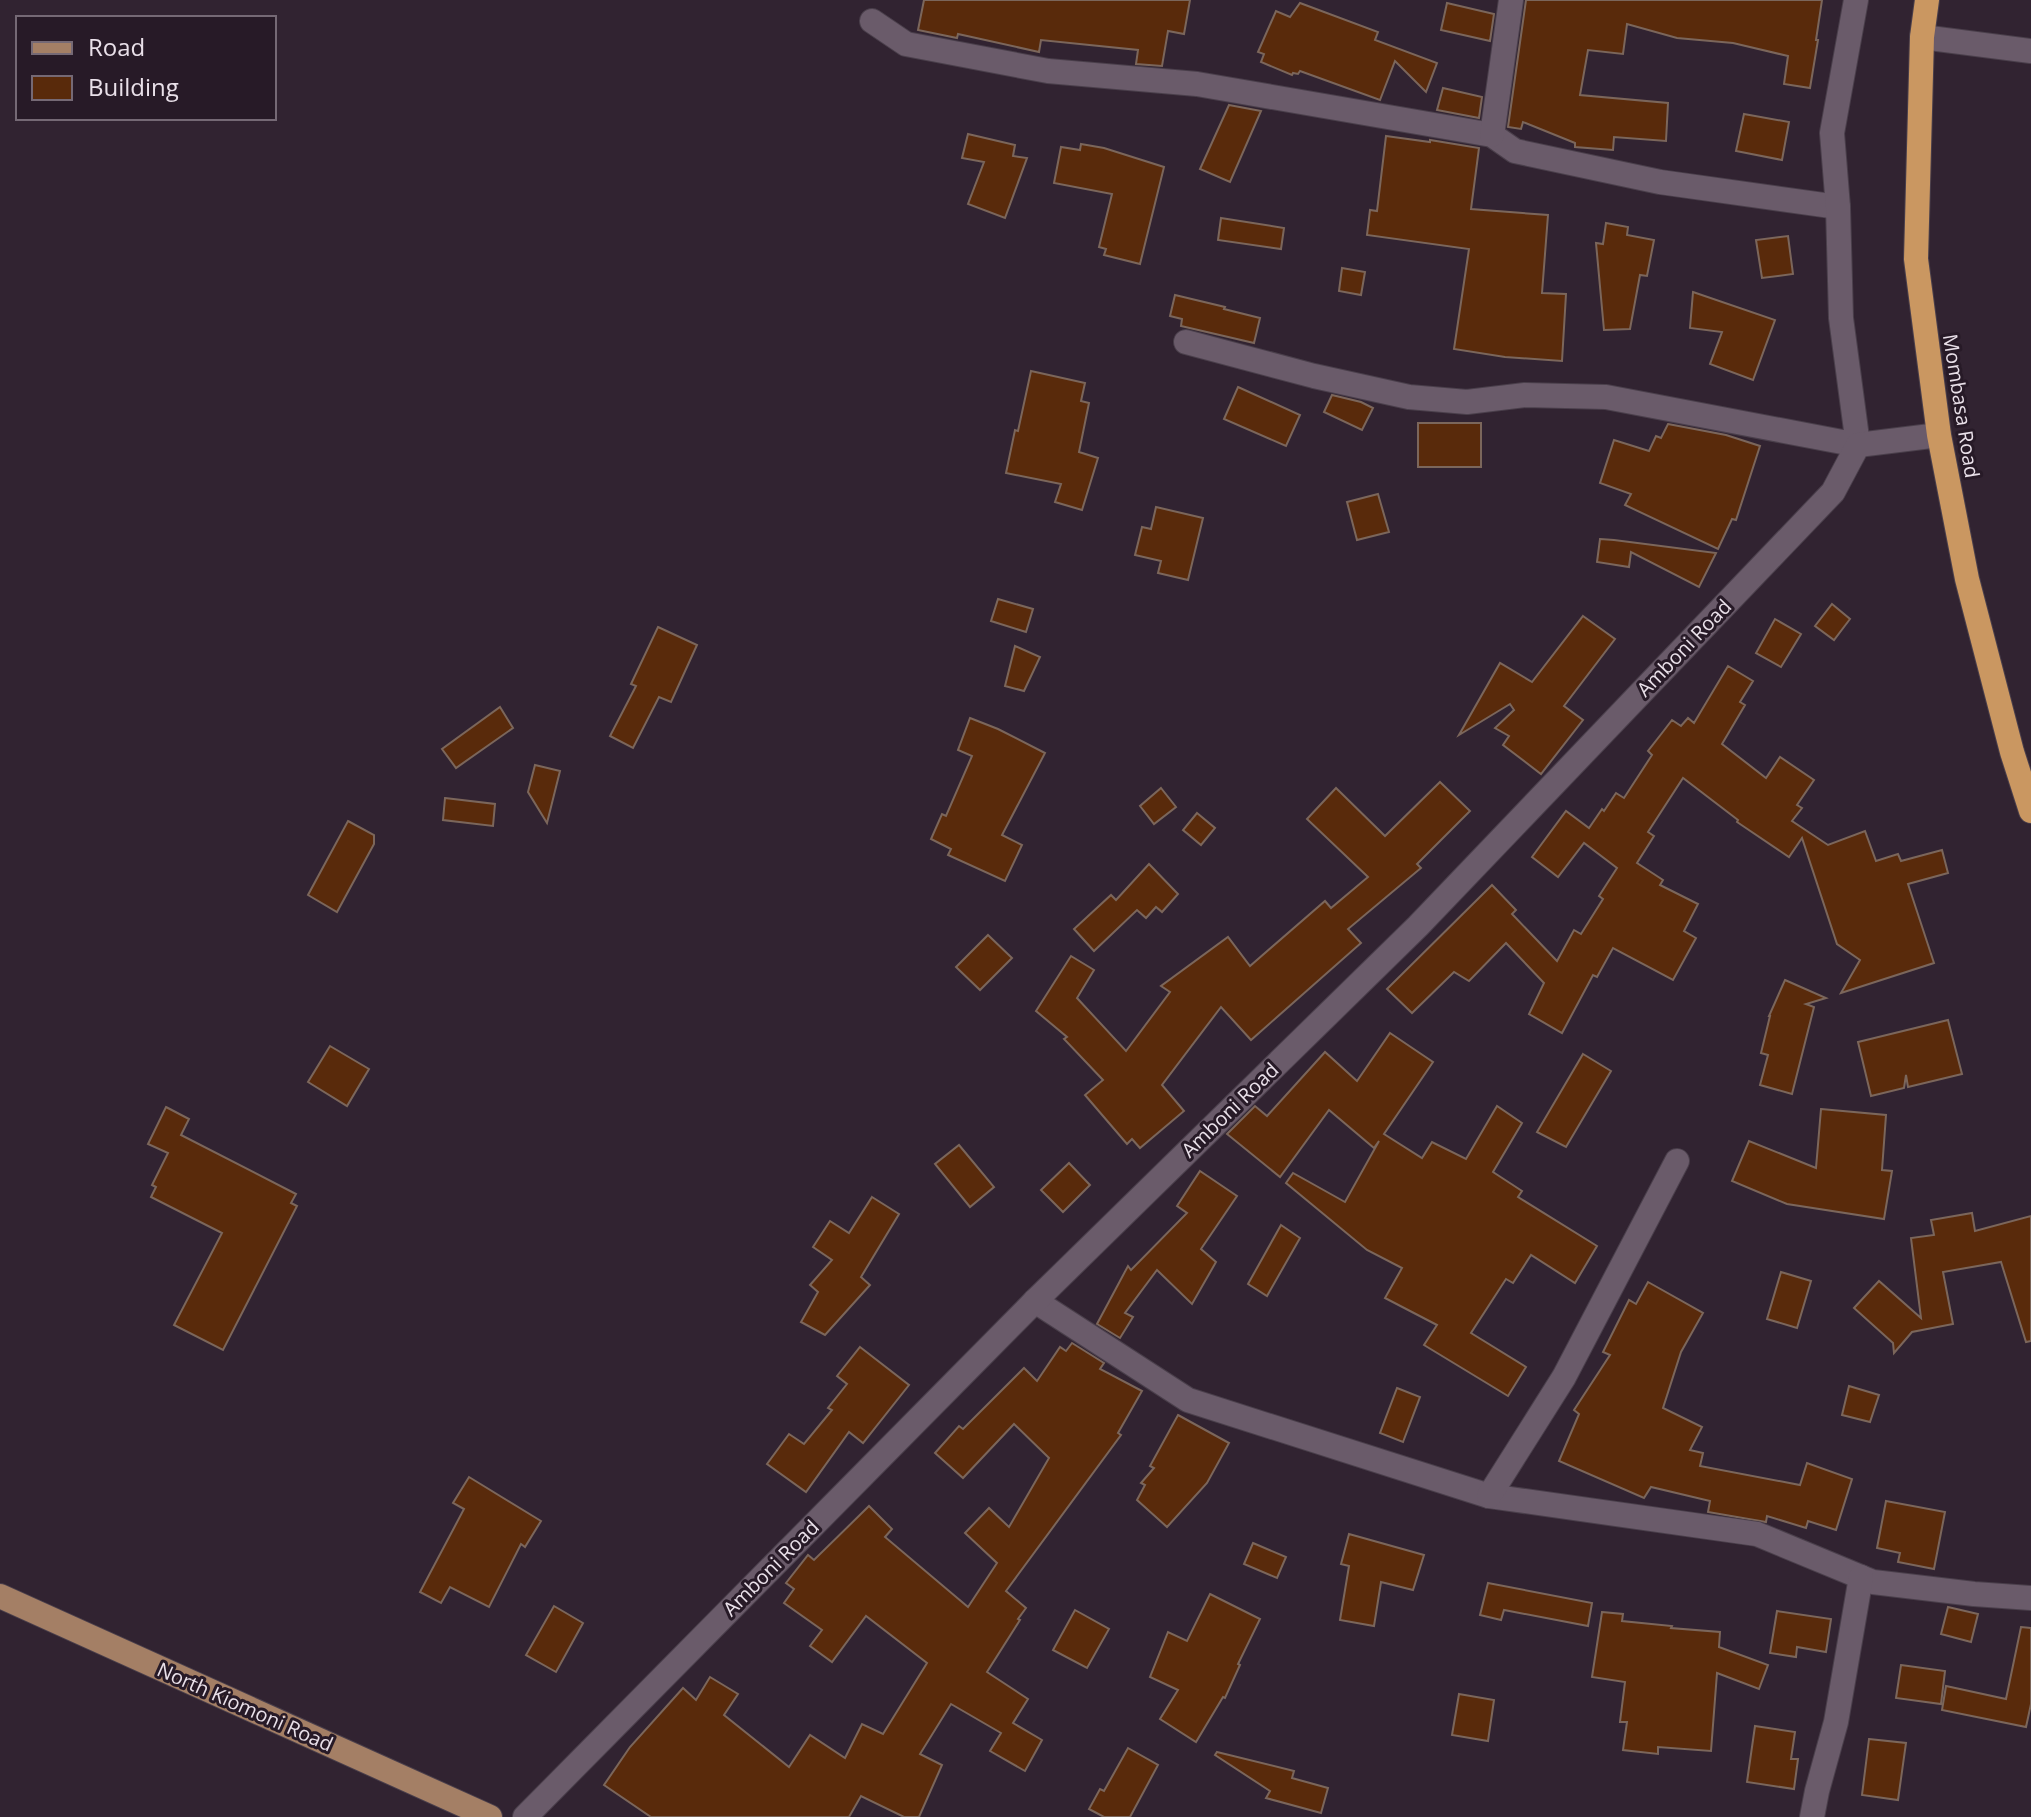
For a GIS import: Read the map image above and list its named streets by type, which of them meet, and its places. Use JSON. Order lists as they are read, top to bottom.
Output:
{
  "streets": {
    "highway": ["Mombasa Road"],
    "main road": ["North Kiomoni Road"],
    "street": ["Amboni Road"]
  },
  "legend": ["Road", "Building"]
}
